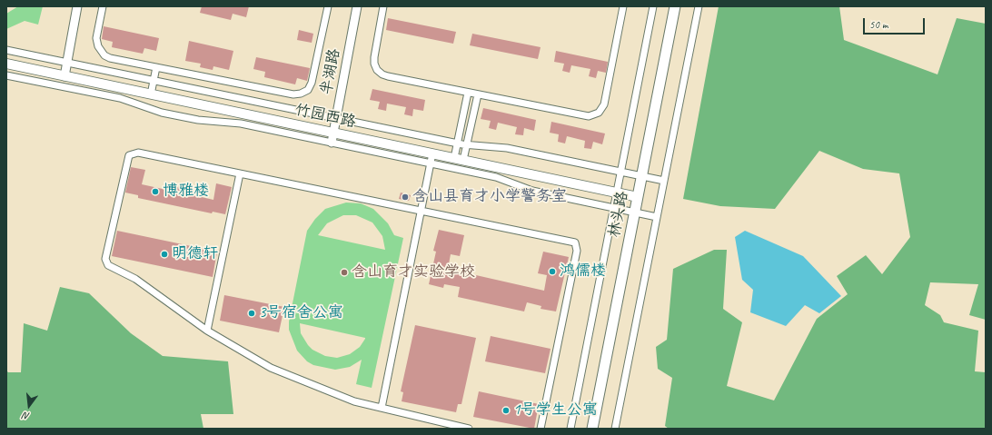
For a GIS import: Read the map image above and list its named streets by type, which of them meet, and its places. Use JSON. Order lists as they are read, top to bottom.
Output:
{
  "streets": {
    "main road": ["竹园西路", "林头路"],
    "street": ["半湖路"]
  },
  "crossings": [
    ["半湖路", "竹园西路"],
    ["竹园西路", "林头路"]
  ],
  "places": [
    "博雅楼",
    "含山县育才小学警务室",
    "明德轩",
    "鸿儒楼",
    "含山育才实验学校",
    "3号宿舍公寓",
    "1号学生公寓"
  ],
  "scale_bar": "50 m",
  "north": "bottom"
}
